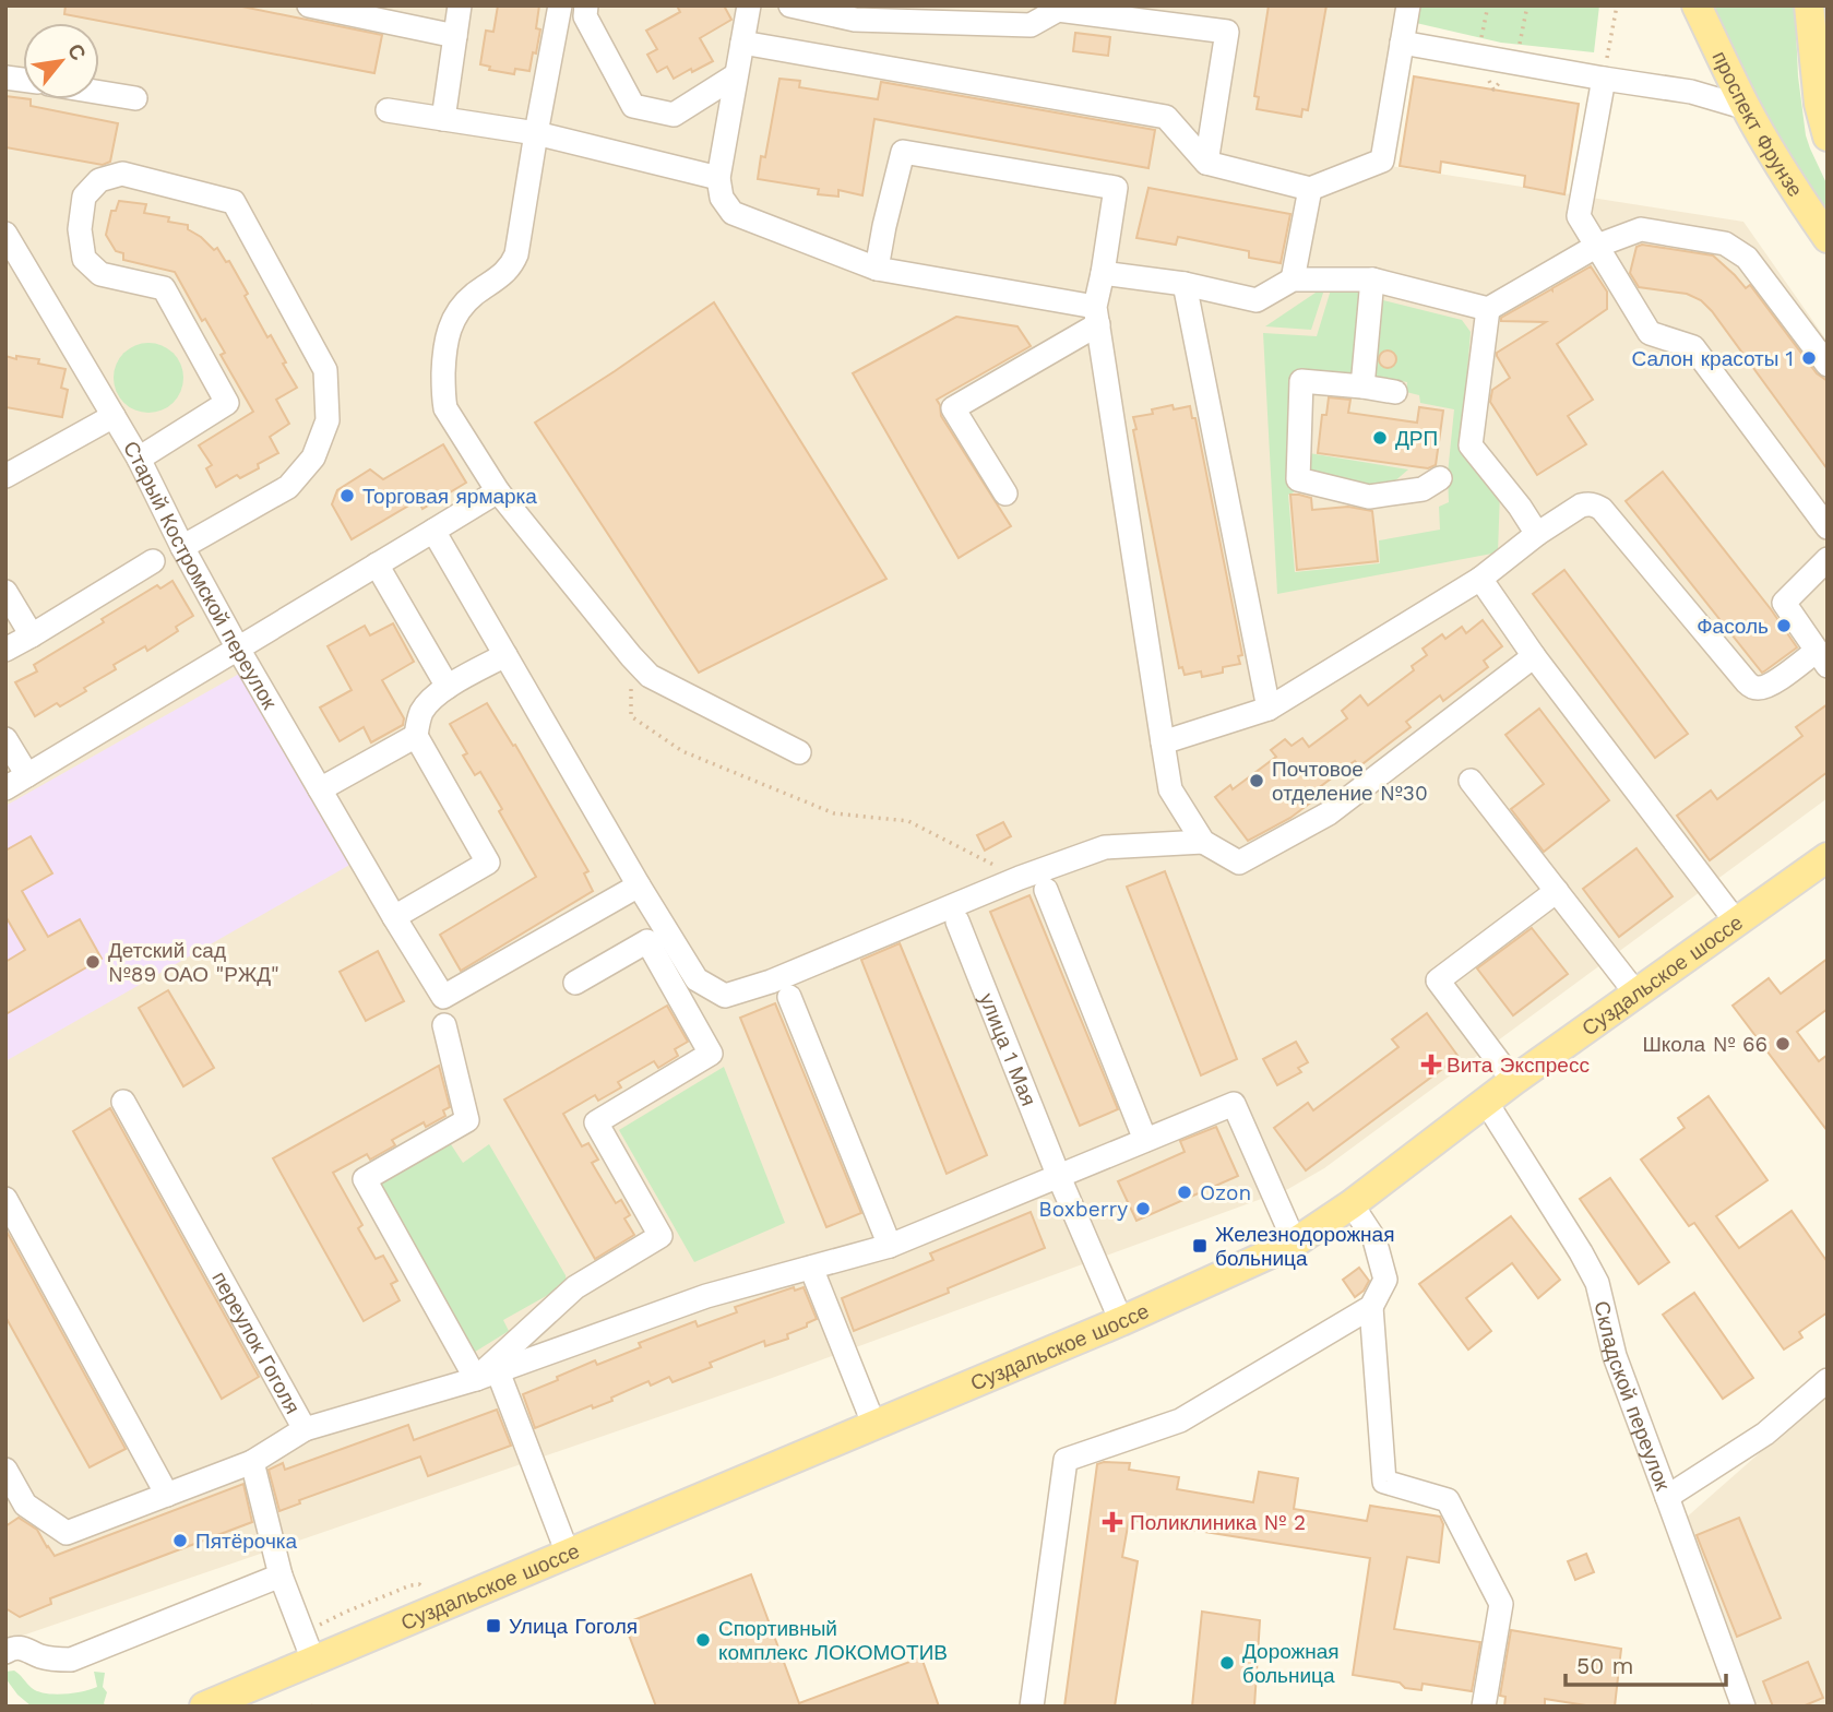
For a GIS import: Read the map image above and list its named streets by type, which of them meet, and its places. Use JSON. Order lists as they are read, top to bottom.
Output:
{
  "streets": {
    "main road": ["проспект Фрунзе", "Суздальское шоссе"],
    "street": [
      "Старый Костромской переулок",
      "улица 1 Мая",
      "переулок Гоголя",
      "Складской переулок"
    ]
  },
  "crossings": [
    ["Суздальское шоссе", "улица 1 Мая"],
    ["Суздальское шоссе", "Складской переулок"]
  ],
  "places": {
    "other": [
      "Салон красоты 1",
      "ДРП",
      "Торговая ярмарка",
      "Фасоль",
      "Почтовое отделение №30",
      "Детский сад №89 ОАО \"РЖД\"",
      "Школа № 66",
      "Ozon",
      "Boxberry",
      "Пятёрочка",
      "Спортивный комплекс ЛОКОМОТИВ",
      "Дорожная больница"
    ],
    "health": ["Вита Экспресс", "Поликлиника № 2"],
    "transit": ["Железнодорожная больница", "Улица Гоголя"]
  },
  "scale_bar": "50 m",
  "north": "top right"
}
